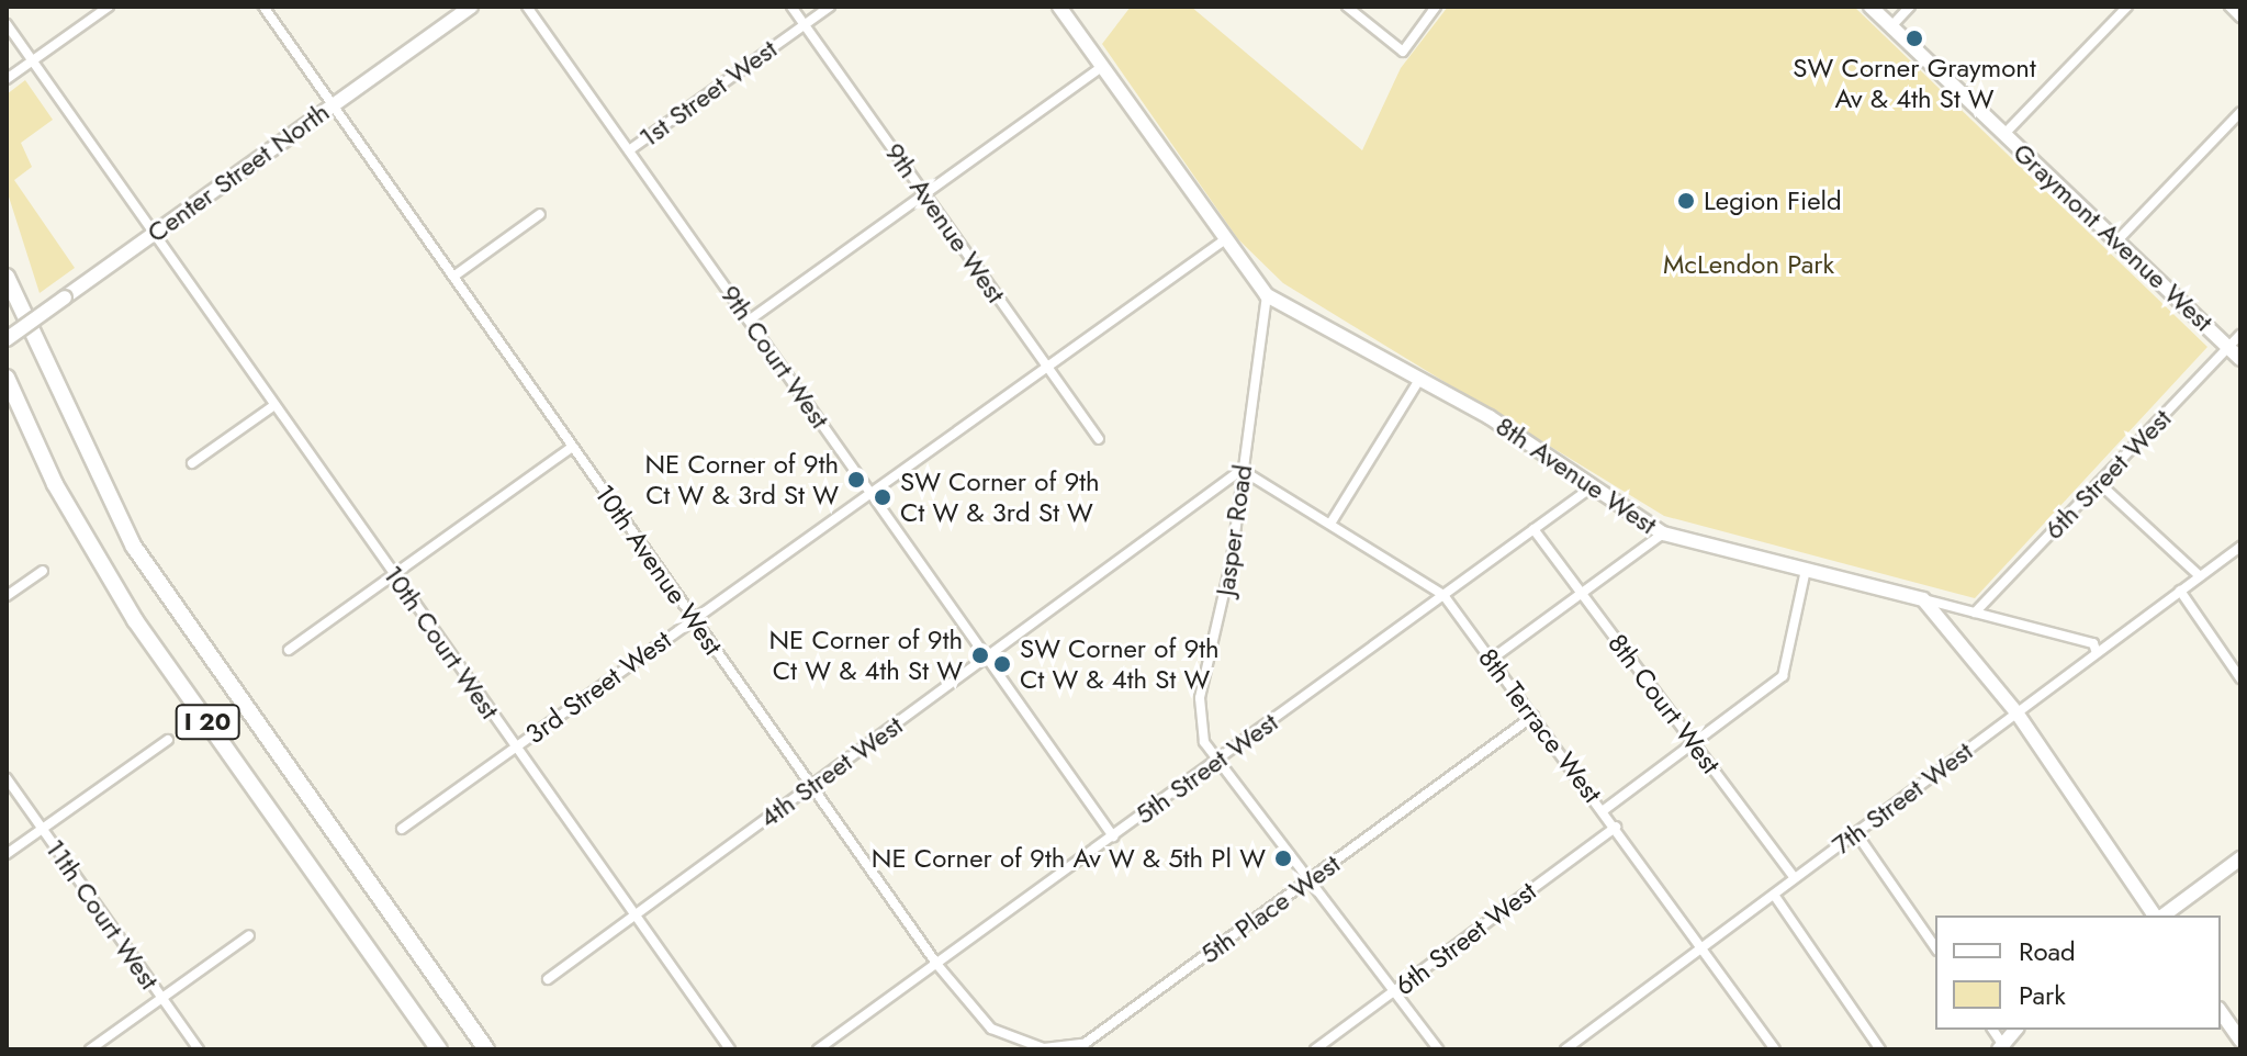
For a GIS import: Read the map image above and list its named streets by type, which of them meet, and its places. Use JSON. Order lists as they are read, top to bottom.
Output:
{
  "streets": {
    "highway": ["I 20"],
    "main road": ["Center Street North", "Graymont Avenue West", "8th Avenue West"],
    "street": [
      "1st Street West",
      "9th Avenue West",
      "9th Court West",
      "6th Street West",
      "Jasper Road",
      "10th Avenue West",
      "10th Court West",
      "3rd Street West",
      "8th Court West",
      "8th Terrace West",
      "5th Street West",
      "4th Street West",
      "7th Street West",
      "5th Place West",
      "11th Court West"
    ]
  },
  "crossings": [
    ["1st Street West", "9th Avenue West"],
    ["1st Street West", "9th Court West"],
    ["Center Street North", "10th Avenue West"],
    ["Center Street North", "10th Court West"],
    ["9th Avenue West", "3rd Street West"],
    ["Graymont Avenue West", "6th Street West"],
    ["9th Court West", "3rd Street West"],
    ["9th Court West", "5th Street West"],
    ["9th Court West", "4th Street West"],
    ["6th Street West", "8th Terrace West"],
    ["8th Avenue West", "Jasper Road"],
    ["8th Avenue West", "3rd Street West"],
    ["8th Avenue West", "5th Street West"],
    ["Jasper Road", "8th Terrace West"],
    ["Jasper Road", "5th Street West"],
    ["Jasper Road", "4th Street West"],
    ["10th Avenue West", "3rd Street West"],
    ["10th Avenue West", "5th Street West"],
    ["10th Avenue West", "4th Street West"],
    ["10th Avenue West", "5th Place West"],
    ["10th Court West", "3rd Street West"],
    ["10th Court West", "4th Street West"],
    ["8th Court West", "5th Street West"],
    ["8th Court West", "7th Street West"],
    ["8th Terrace West", "5th Street West"],
    ["8th Terrace West", "4th Street West"],
    ["8th Terrace West", "7th Street West"],
    ["8th Terrace West", "5th Place West"]
  ],
  "parks": ["McLendon Park"],
  "places": [
    "SW Corner Graymont Av & 4th St W",
    "Legion Field",
    "NE Corner of 9th Ct W & 3rd St W",
    "SW Corner of 9th Ct W & 3rd St W",
    "NE Corner of 9th Ct W & 4th St W",
    "SW Corner of 9th Ct W & 4th St W",
    "NE Corner of 9th Av W & 5th Pl W"
  ],
  "legend": ["Road", "Park"]
}
